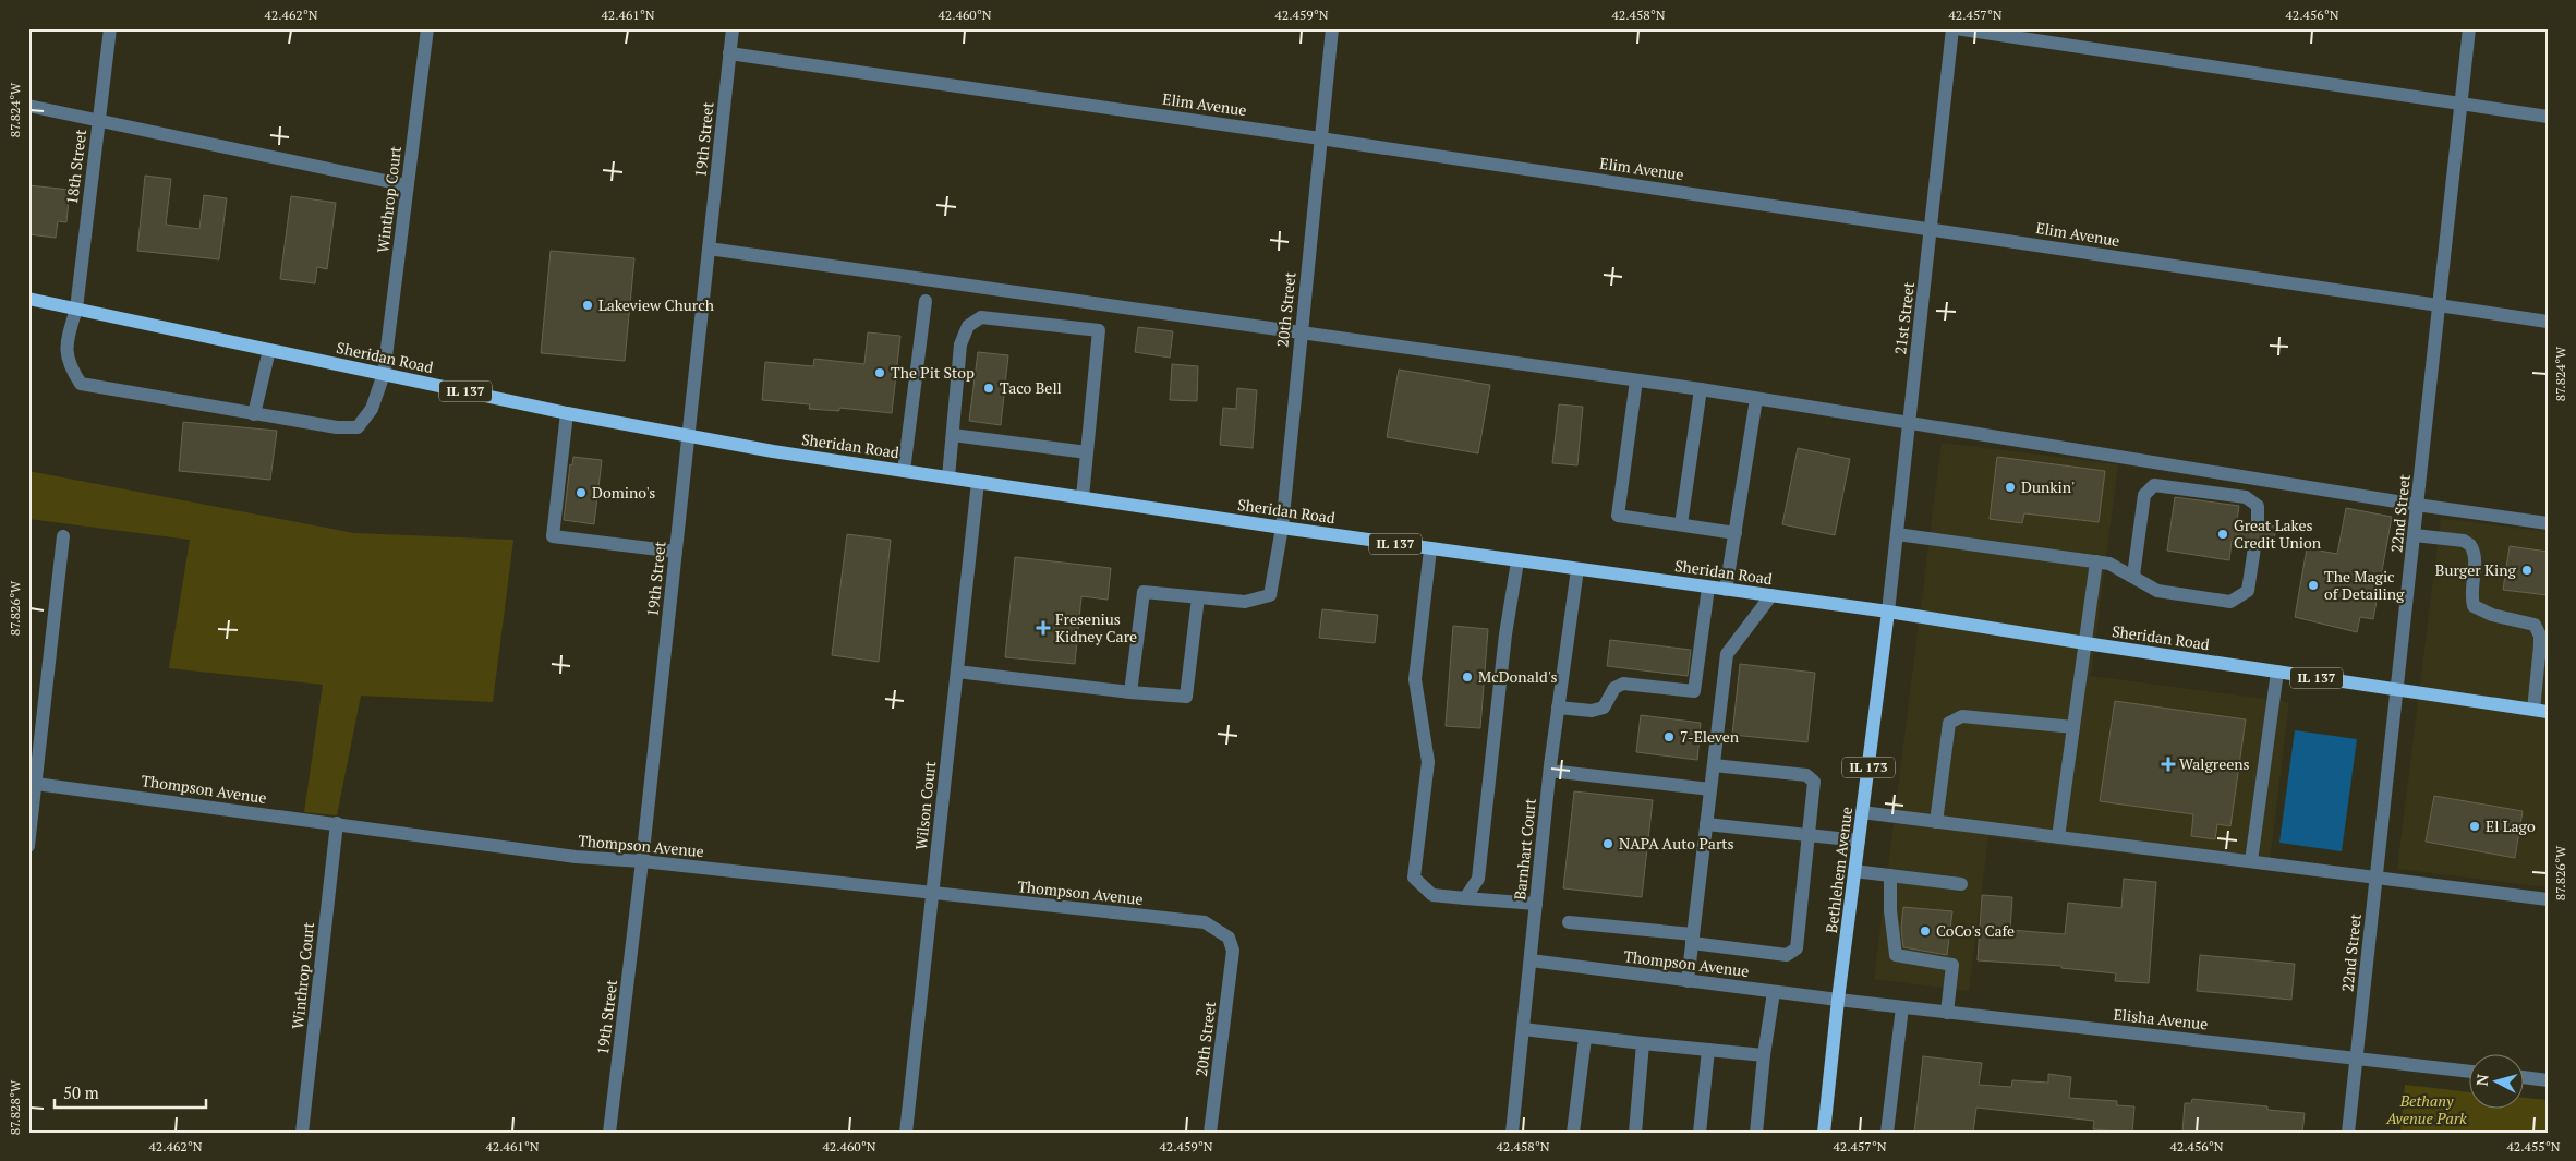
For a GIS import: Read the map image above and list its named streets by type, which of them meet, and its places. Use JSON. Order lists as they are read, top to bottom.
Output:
{
  "streets": {
    "main road": [
      "Sheridan Road",
      "IL 137",
      "IL 173",
      "Bethlehem Avenue"
    ],
    "street": [
      "Elim Avenue",
      "19th Street",
      "18th Street",
      "Winthrop Court",
      "20th Street",
      "21st Street",
      "22nd Street",
      "Thompson Avenue",
      "Wilson Court",
      "Barnhart Court",
      "Elisha Avenue"
    ]
  },
  "crossings": [
    ["Elim Avenue", "19th Street"],
    ["Elim Avenue", "20th Street"],
    ["Elim Avenue", "21st Street"],
    ["Elim Avenue", "22nd Street"],
    ["19th Street", "Sheridan Road"],
    ["19th Street", "Thompson Avenue"],
    ["18th Street", "Winthrop Court"],
    ["18th Street", "Sheridan Road"],
    ["Winthrop Court", "Sheridan Road"],
    ["Winthrop Court", "Thompson Avenue"],
    ["20th Street", "Sheridan Road"],
    ["20th Street", "Thompson Avenue"],
    ["21st Street", "Sheridan Road"],
    ["21st Street", "Bethlehem Avenue"],
    ["Sheridan Road", "22nd Street"],
    ["Sheridan Road", "Wilson Court"],
    ["Sheridan Road", "Barnhart Court"],
    ["Sheridan Road", "Bethlehem Avenue"],
    ["22nd Street", "Elisha Avenue"],
    ["Thompson Avenue", "Wilson Court"],
    ["Thompson Avenue", "Barnhart Court"],
    ["Thompson Avenue", "Bethlehem Avenue"],
    ["Thompson Avenue", "Elisha Avenue"],
    ["Bethlehem Avenue", "Elisha Avenue"]
  ],
  "parks": ["Bethany Avenue Park"],
  "places": {
    "other": [
      "Lakeview Church",
      "The Pit Stop",
      "Taco Bell",
      "Dunkin'",
      "Domino's",
      "Great Lakes Credit Union",
      "Burger King",
      "The Magic of Detailing",
      "McDonald's",
      "7-Eleven",
      "El Lago",
      "NAPA Auto Parts",
      "CoCo's Cafe"
    ],
    "health": ["Fresenius Kidney Care", "Walgreens"]
  },
  "scale_bar": "50 m",
  "north": "left",
  "coordinates": [
    "42.462°N",
    "42.461°N",
    "42.460°N",
    "42.459°N",
    "42.458°N",
    "42.457°N",
    "42.456°N",
    "87.824°W",
    "87.826°W",
    "87.828°W",
    "42.455°N"
  ]
}
